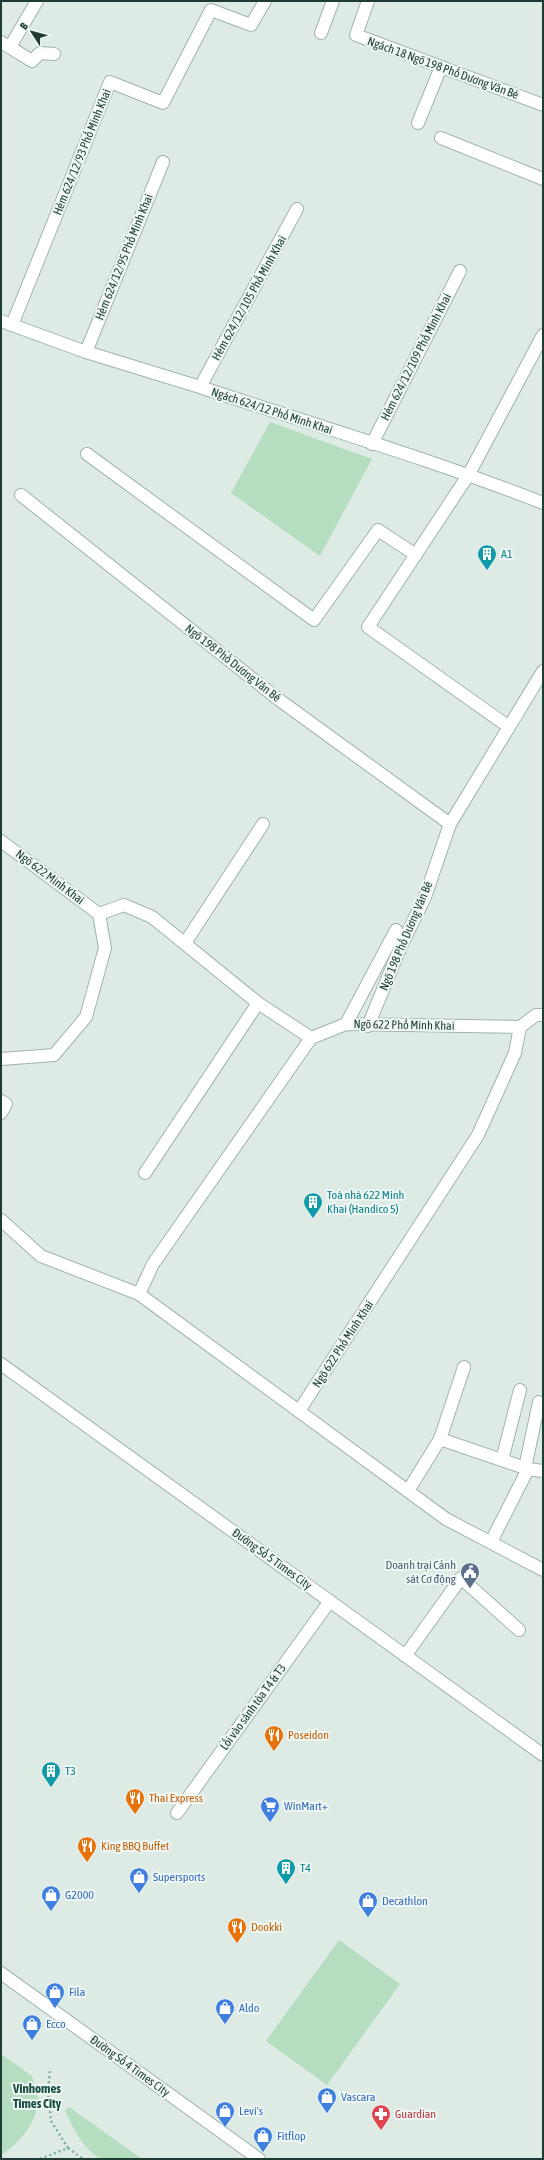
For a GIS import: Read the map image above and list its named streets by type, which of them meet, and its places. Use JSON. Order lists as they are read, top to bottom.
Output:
{
  "streets": {
    "street": [
      "Ngách 18 Ngõ 198 Phố Dương Văn Bé",
      "Hẻm 624/12/93 Phố Minh Khai",
      "Hẻm 624/12/95 Phố Minh Khai",
      "Hẻm 624/12/105 Phố Minh Khai",
      "Hẻm 624/12/109 Phố Minh Khai",
      "Ngách 624/12 Phố Minh Khai",
      "Ngõ 198 Phố Dương Văn Bé",
      "Ngõ 622 Minh Khai",
      "Ngõ 622 Phố Minh Khai",
      "Đường Số 5 Times City",
      "Lối vào sảnh tòa T4 & T3",
      "Đường Số 4 Times City"
    ]
  },
  "crossings": [
    ["Hẻm 624/12/93 Phố Minh Khai", "Ngách 624/12 Phố Minh Khai"],
    ["Hẻm 624/12/95 Phố Minh Khai", "Ngách 624/12 Phố Minh Khai"],
    ["Hẻm 624/12/105 Phố Minh Khai", "Ngách 624/12 Phố Minh Khai"],
    ["Hẻm 624/12/109 Phố Minh Khai", "Ngách 624/12 Phố Minh Khai"],
    ["Ngõ 198 Phố Dương Văn Bé", "Ngõ 622 Phố Minh Khai"],
    ["Đường Số 5 Times City", "Lối vào sảnh tòa T4 & T3"]
  ],
  "districts": ["Vinhomes Times City"],
  "places": {
    "building": [
      "A1",
      "Toà nhà 622 Minh Khai (Handico 5)",
      "T3",
      "T4"
    ],
    "public building": ["Doanh trại Cảnh sát Cơ động"],
    "restaurant": [
      "Poseidon",
      "Thai Express",
      "King BBQ Buffet",
      "Dookki"
    ],
    "supermarket": ["WinMart+"],
    "shop": [
      "Supersports",
      "G2000",
      "Decathlon",
      "Fila",
      "Aldo",
      "Ecco",
      "Vascara",
      "Levi's",
      "Fitflop"
    ],
    "pharmacy": ["Guardian"]
  },
  "north": "top left"
}
